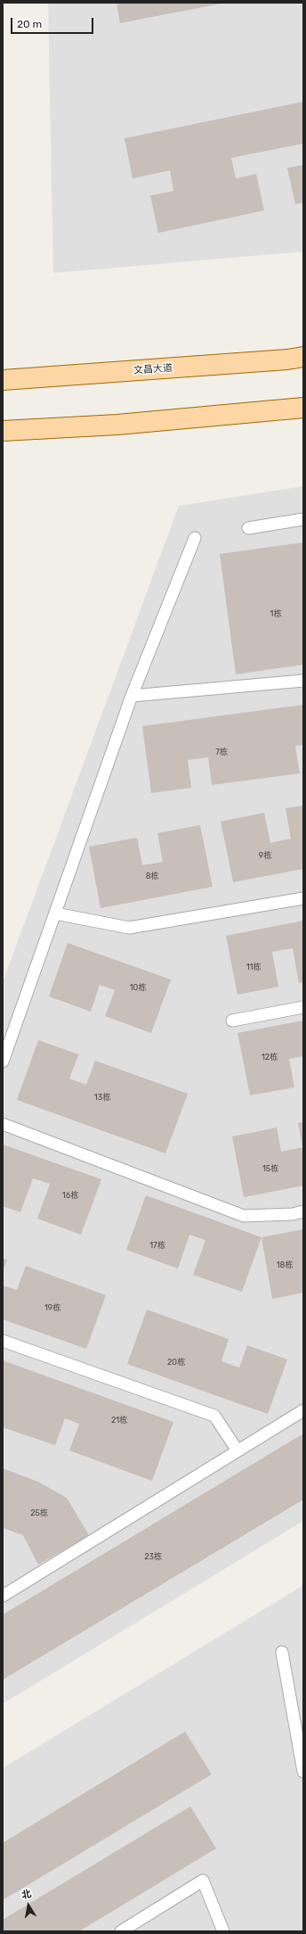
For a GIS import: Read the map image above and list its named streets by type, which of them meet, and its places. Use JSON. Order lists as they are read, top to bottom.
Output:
{
  "streets": {
    "main road": ["文昌大道"]
  },
  "house_numbers": [
    "1栋",
    "7栋",
    "9栋",
    "8栋",
    "11栋",
    "10栋",
    "12栋",
    "13栋",
    "15栋",
    "16栋",
    "17栋",
    "18栋",
    "19栋",
    "20栋",
    "21栋",
    "25栋",
    "23栋"
  ],
  "scale_bar": "20 m",
  "north": "top"
}
